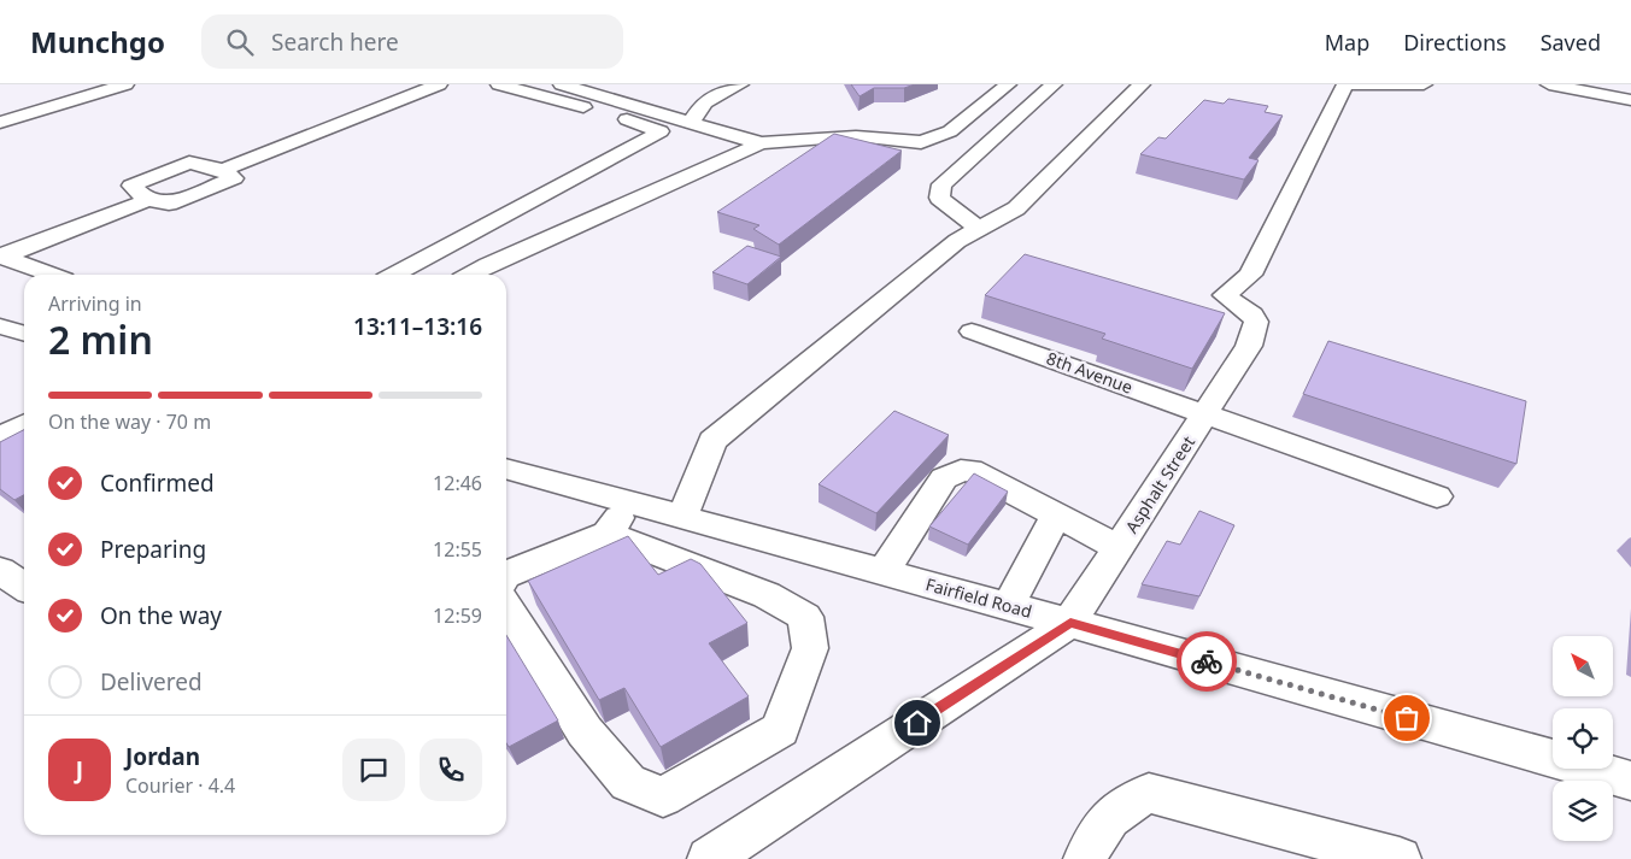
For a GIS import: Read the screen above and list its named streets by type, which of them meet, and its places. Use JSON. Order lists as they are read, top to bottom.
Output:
{
  "streets": {
    "street": ["8th Avenue", "Asphalt Street", "Fairfield Road"]
  },
  "crossings": [
    ["8th Avenue", "Asphalt Street"],
    ["Asphalt Street", "Fairfield Road"]
  ],
  "north": "top left",
  "page": {
    "header": "Munchgo",
    "search": "Search here",
    "nav": ["Map", "Directions", "Saved"],
    "heading": ["2 min", "Arriving in", "13:11–13:16"],
    "panel": ["Jordan", "Courier · 4.4"],
    "bar": "On the way · 70 m",
    "list": [
      ["Confirmed", "12:46"],
      ["Preparing", "12:55"],
      ["On the way", "12:59"],
      "Delivered"
    ],
    "round": "J"
  }
}
